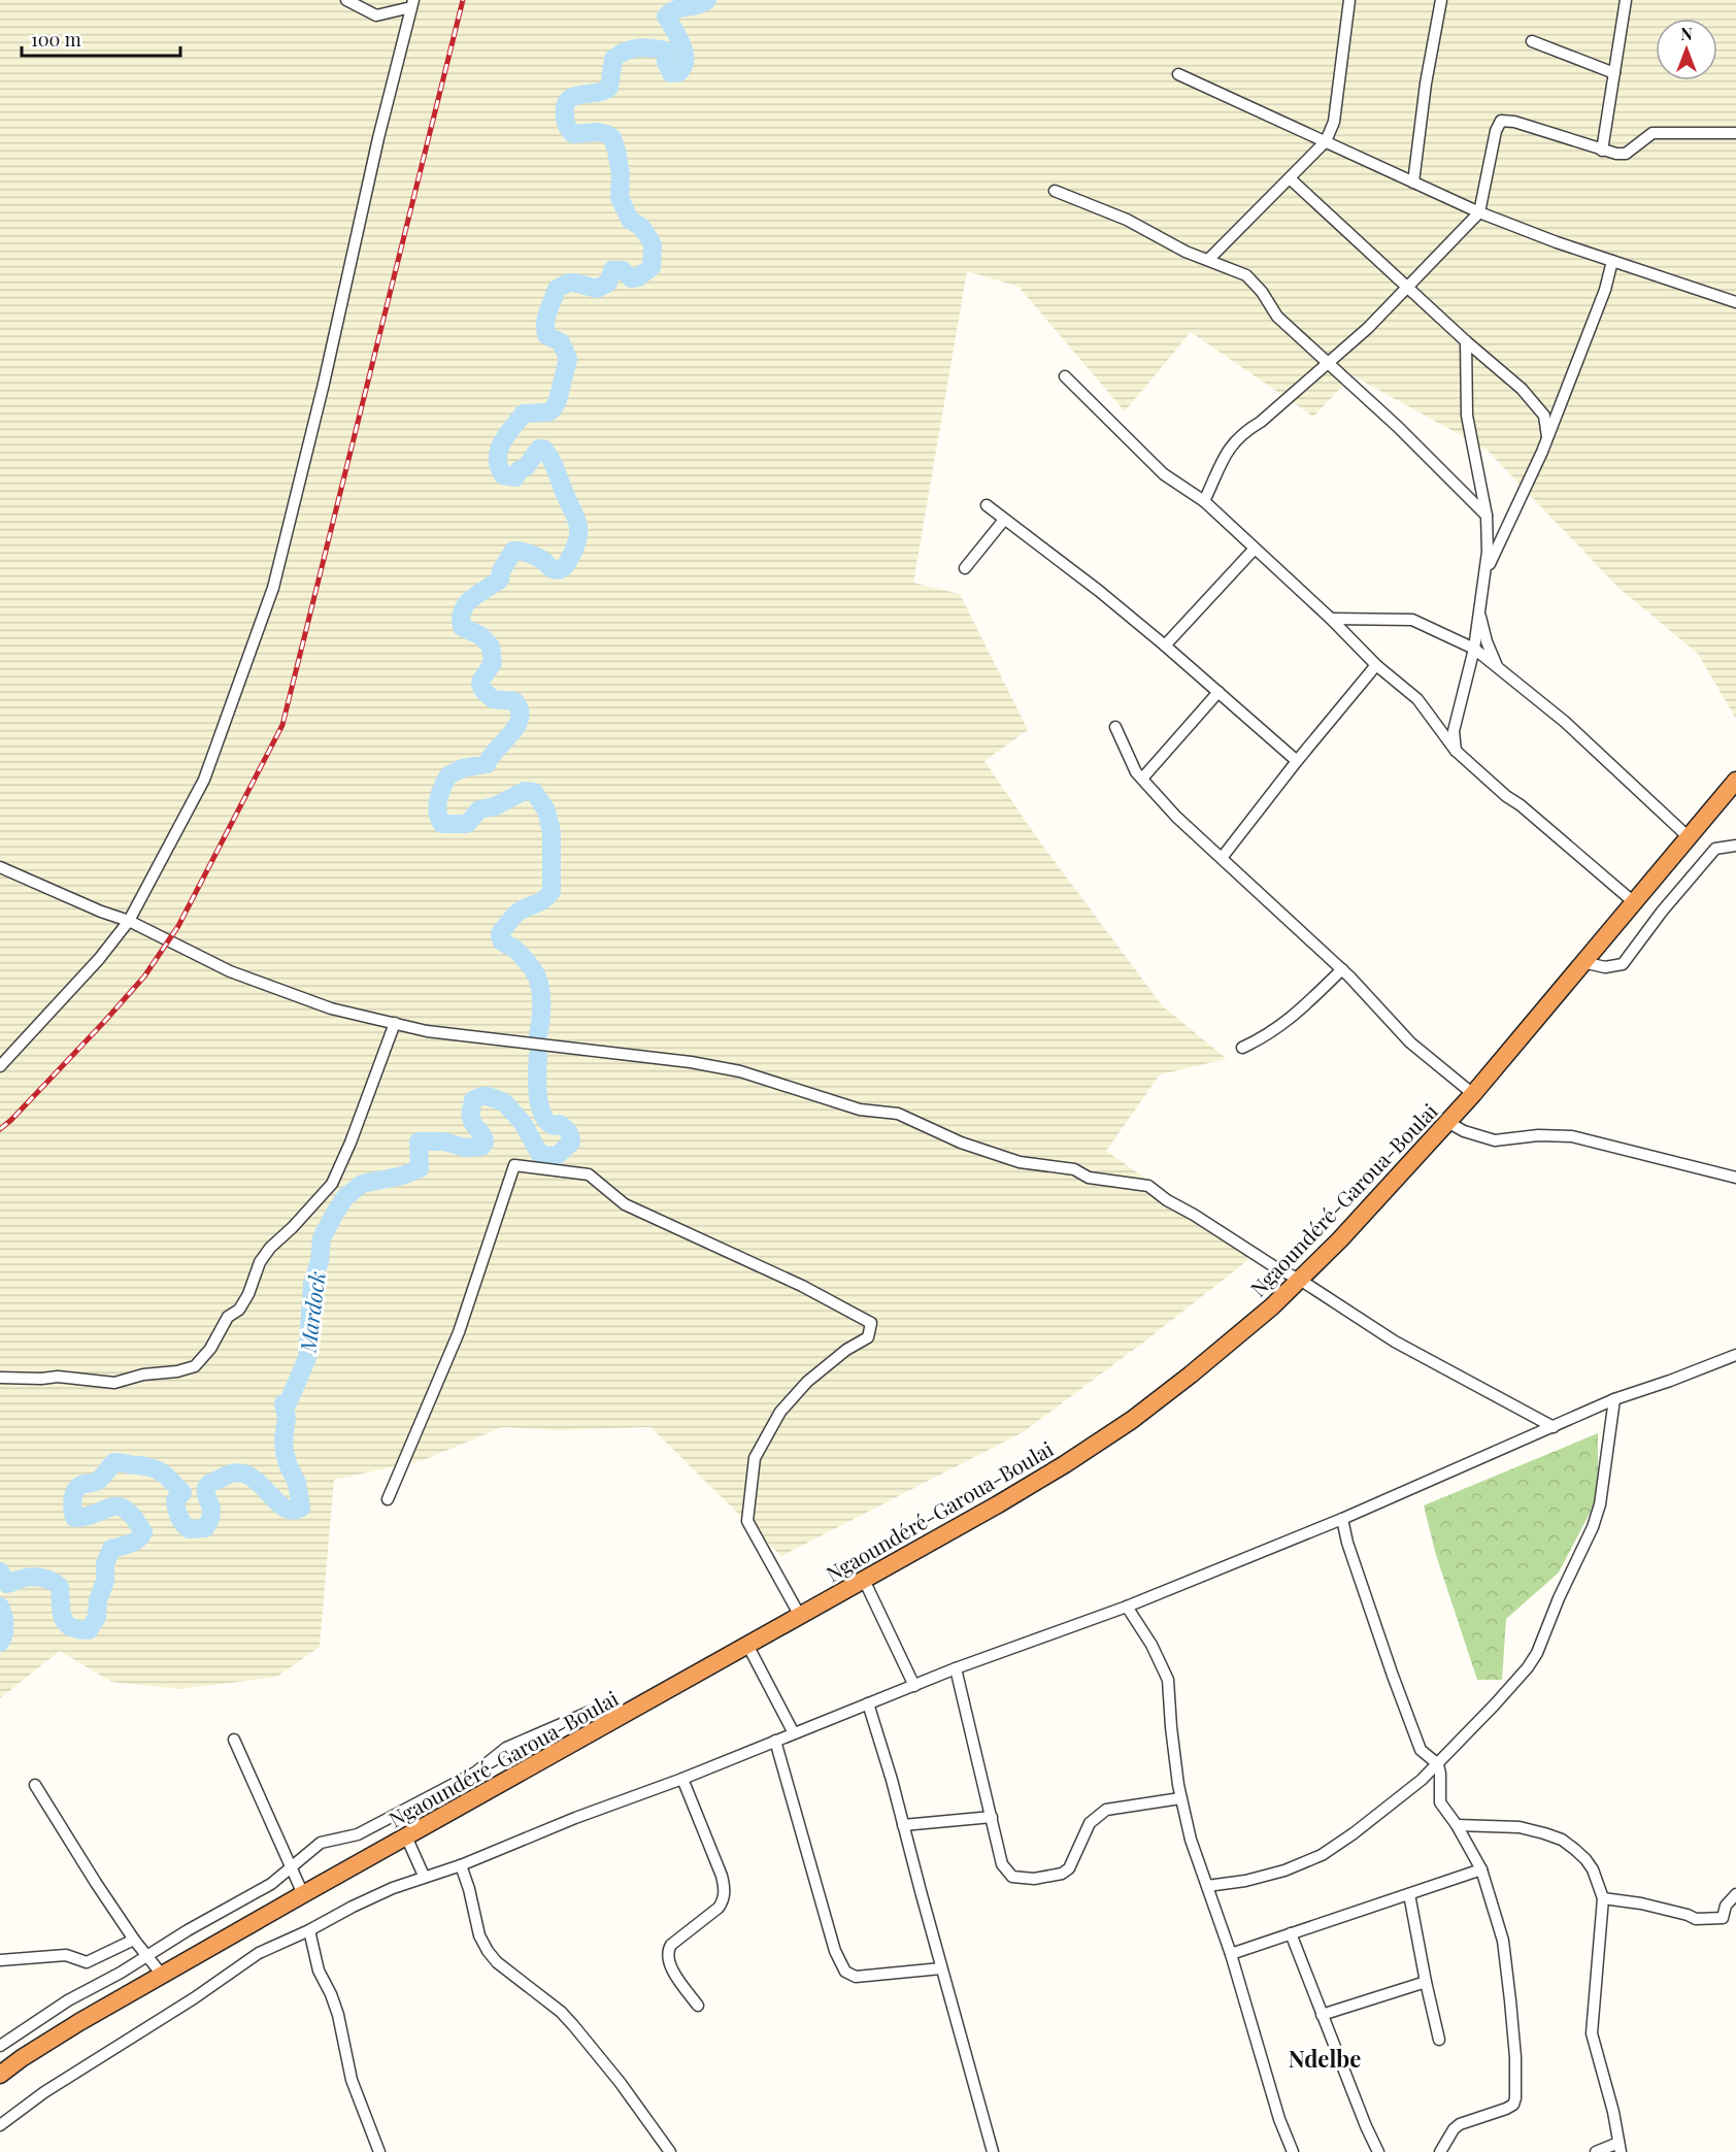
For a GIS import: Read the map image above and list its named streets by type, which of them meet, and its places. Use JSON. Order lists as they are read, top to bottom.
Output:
{
  "streets": {
    "highway": ["Ngaoundéré-Garoua-Boulai"]
  },
  "districts": ["Ndelbe"],
  "water": ["Mardock"],
  "scale_bar": "100 m",
  "north": "top"
}
